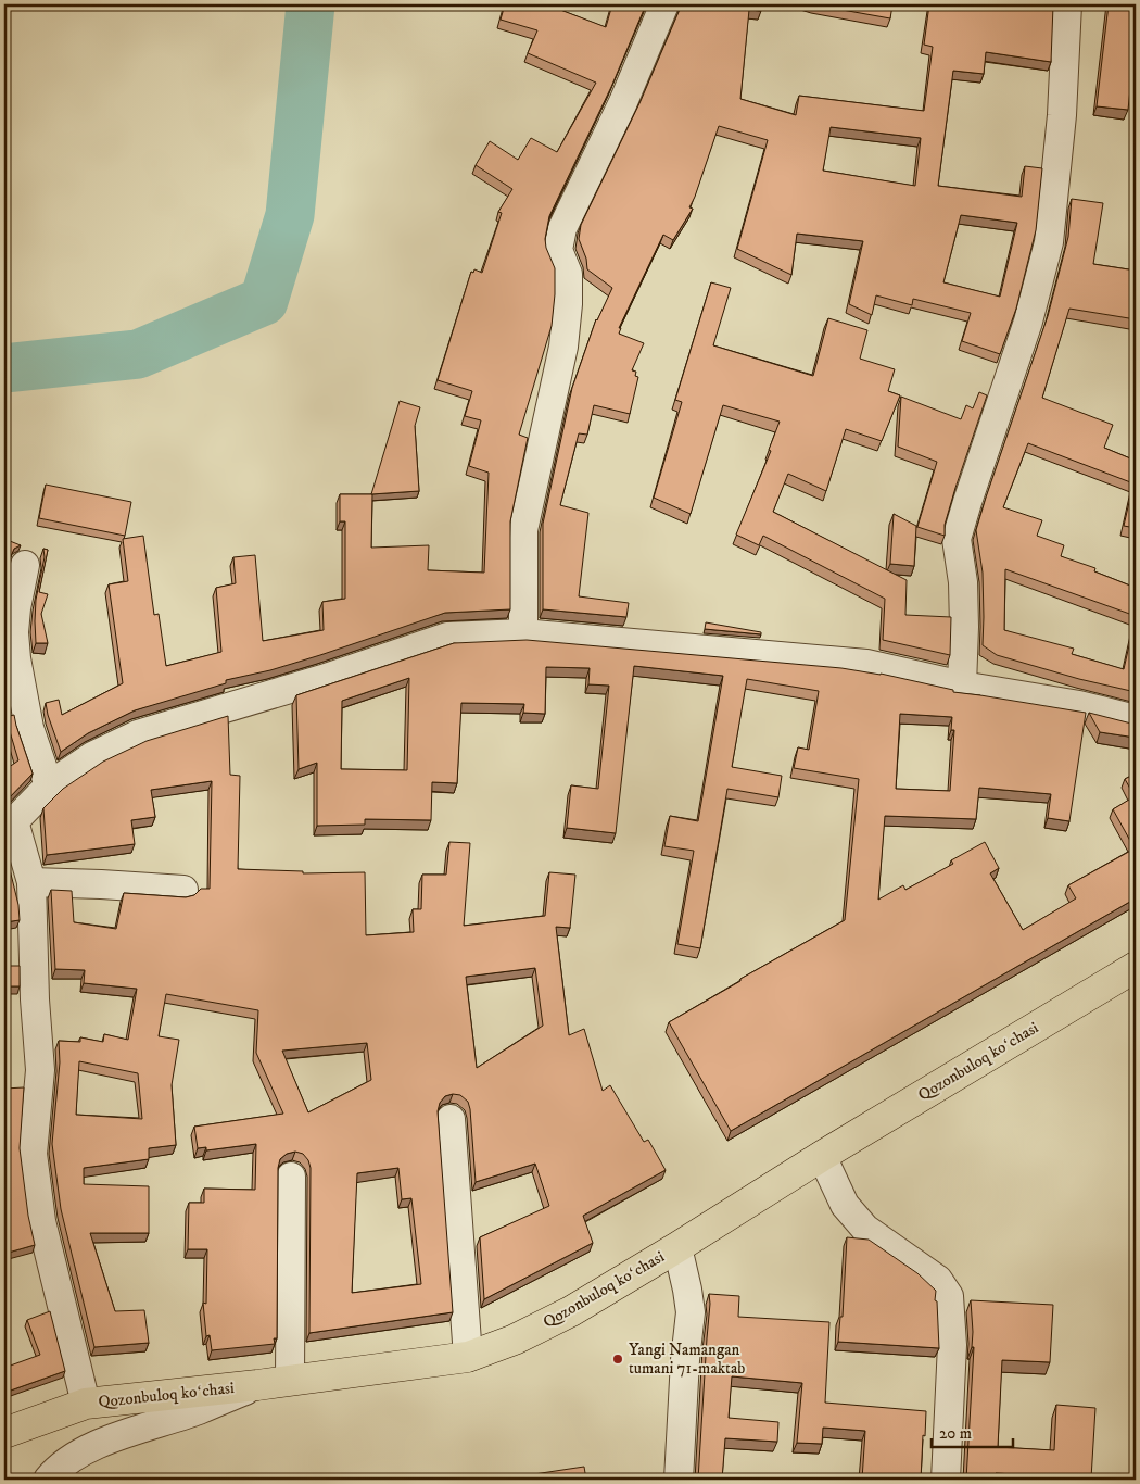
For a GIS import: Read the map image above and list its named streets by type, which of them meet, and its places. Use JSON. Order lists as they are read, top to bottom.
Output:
{
  "streets": {
    "main road": ["Qozonbuloq koʻchasi"]
  },
  "places": ["Yangi Namangan tumani 71-maktab"],
  "scale_bar": "20 m"
}
